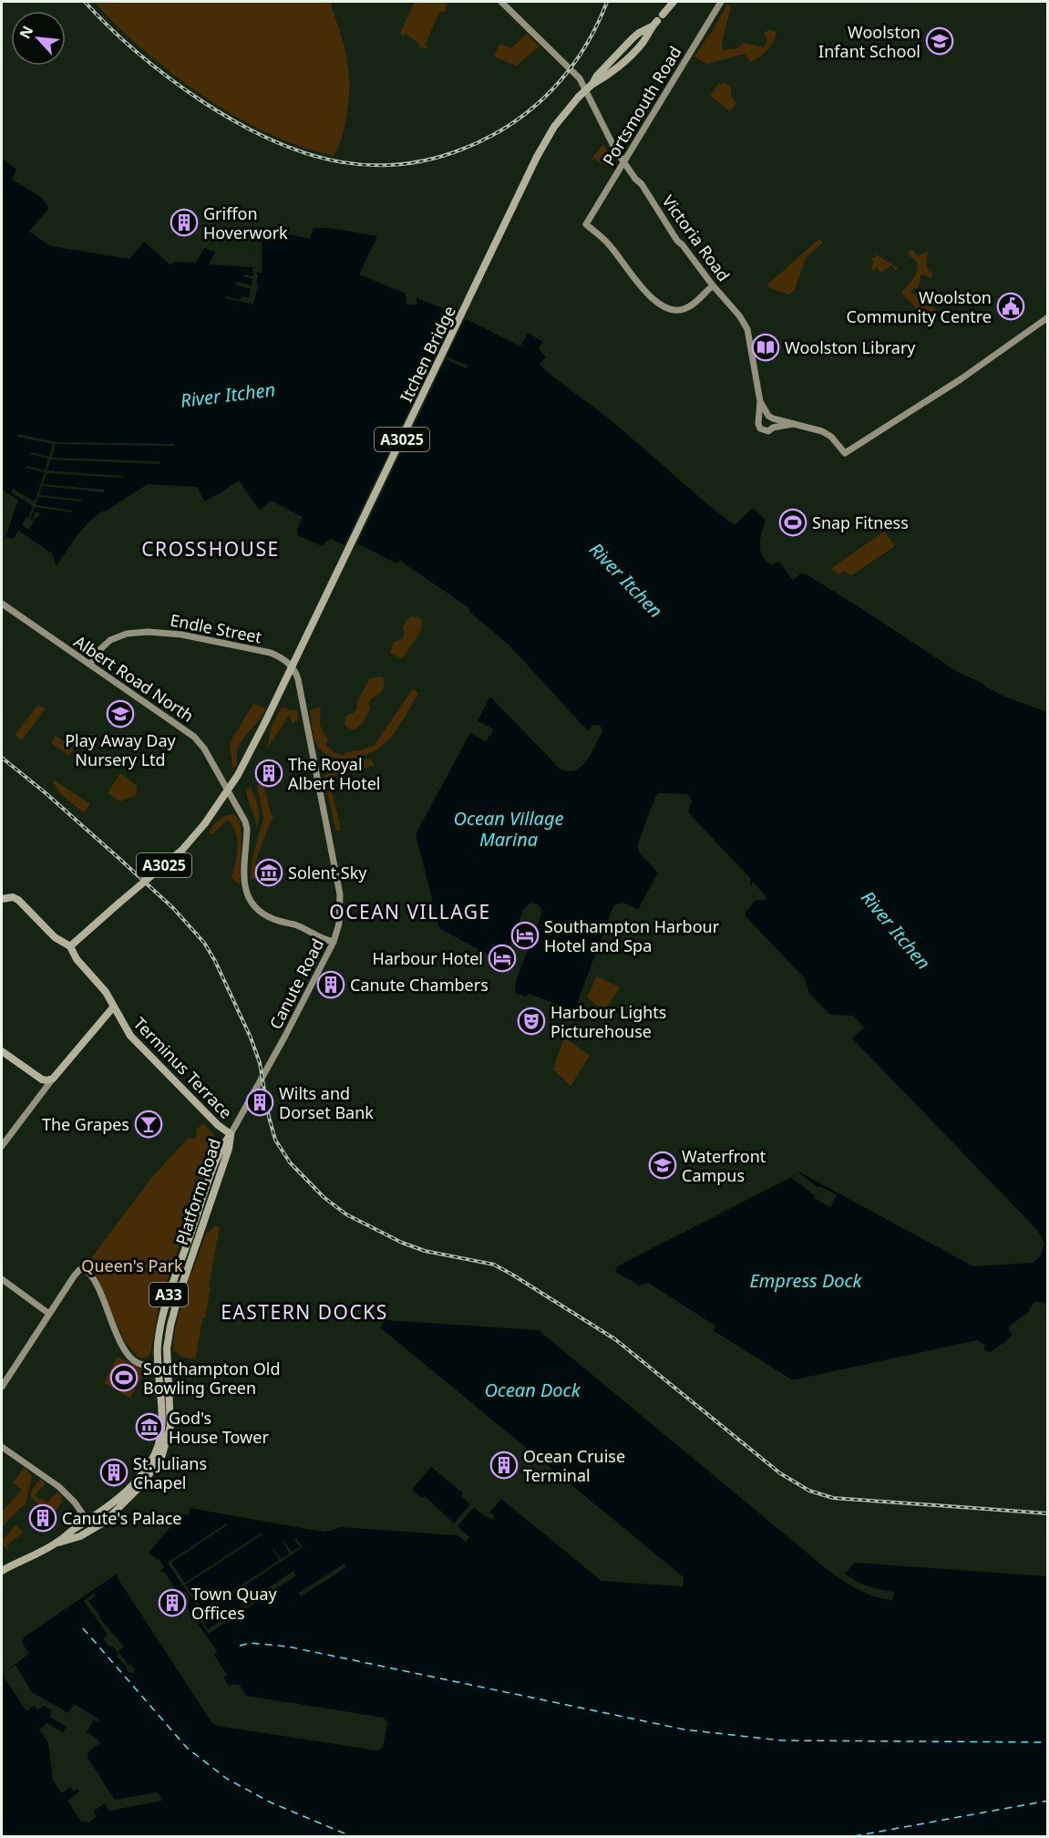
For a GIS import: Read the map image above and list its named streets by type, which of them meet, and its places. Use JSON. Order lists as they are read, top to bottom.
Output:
{
  "streets": {
    "main road": [
      "Itchen Bridge",
      "A3025",
      "Terminus Terrace",
      "Platform Road",
      "A33"
    ],
    "street": [
      "Portsmouth Road",
      "Victoria Road",
      "Endle Street",
      "Albert Road North",
      "Canute Road"
    ]
  },
  "crossings": [
    ["Portsmouth Road", "Victoria Road"],
    ["Itchen Bridge", "A3025"],
    ["Itchen Bridge", "Albert Road North"],
    ["A3025", "Albert Road North"],
    ["A3025", "Terminus Terrace"],
    ["Endle Street", "Albert Road North"],
    ["Endle Street", "Canute Road"],
    ["Albert Road North", "Canute Road"],
    ["Canute Road", "Terminus Terrace"],
    ["Canute Road", "Platform Road"],
    ["Terminus Terrace", "Platform Road"],
    ["Platform Road", "A33"]
  ],
  "districts": ["CROSSHOUSE", "OCEAN VILLAGE", "EASTERN DOCKS"],
  "water": [
    "River Itchen",
    "Ocean Village Marina",
    "Empress Dock",
    "Ocean Dock"
  ],
  "parks": ["Queen's Park"],
  "places": {
    "school or university": ["Woolston Infant School", "Play Away Day Nursery Ltd", "Waterfront Campus"],
    "building": [
      "Griffon Hoverwork",
      "The Royal Albert Hotel",
      "Canute Chambers",
      "Wilts and Dorset Bank",
      "Ocean Cruise Terminal",
      "St. Julians Chapel",
      "Canute's Palace",
      "Town Quay Offices"
    ],
    "public building": ["Woolston Community Centre"],
    "library": ["Woolston Library"],
    "sports": ["Snap Fitness", "Southampton Old Bowling Green"],
    "museum": ["Solent Sky", "God's House Tower"],
    "hotel": ["Southampton Harbour Hotel and Spa", "Harbour Hotel"],
    "theatre": ["Harbour Lights Picturehouse"],
    "bar": ["The Grapes"]
  },
  "north": "top left"
}
